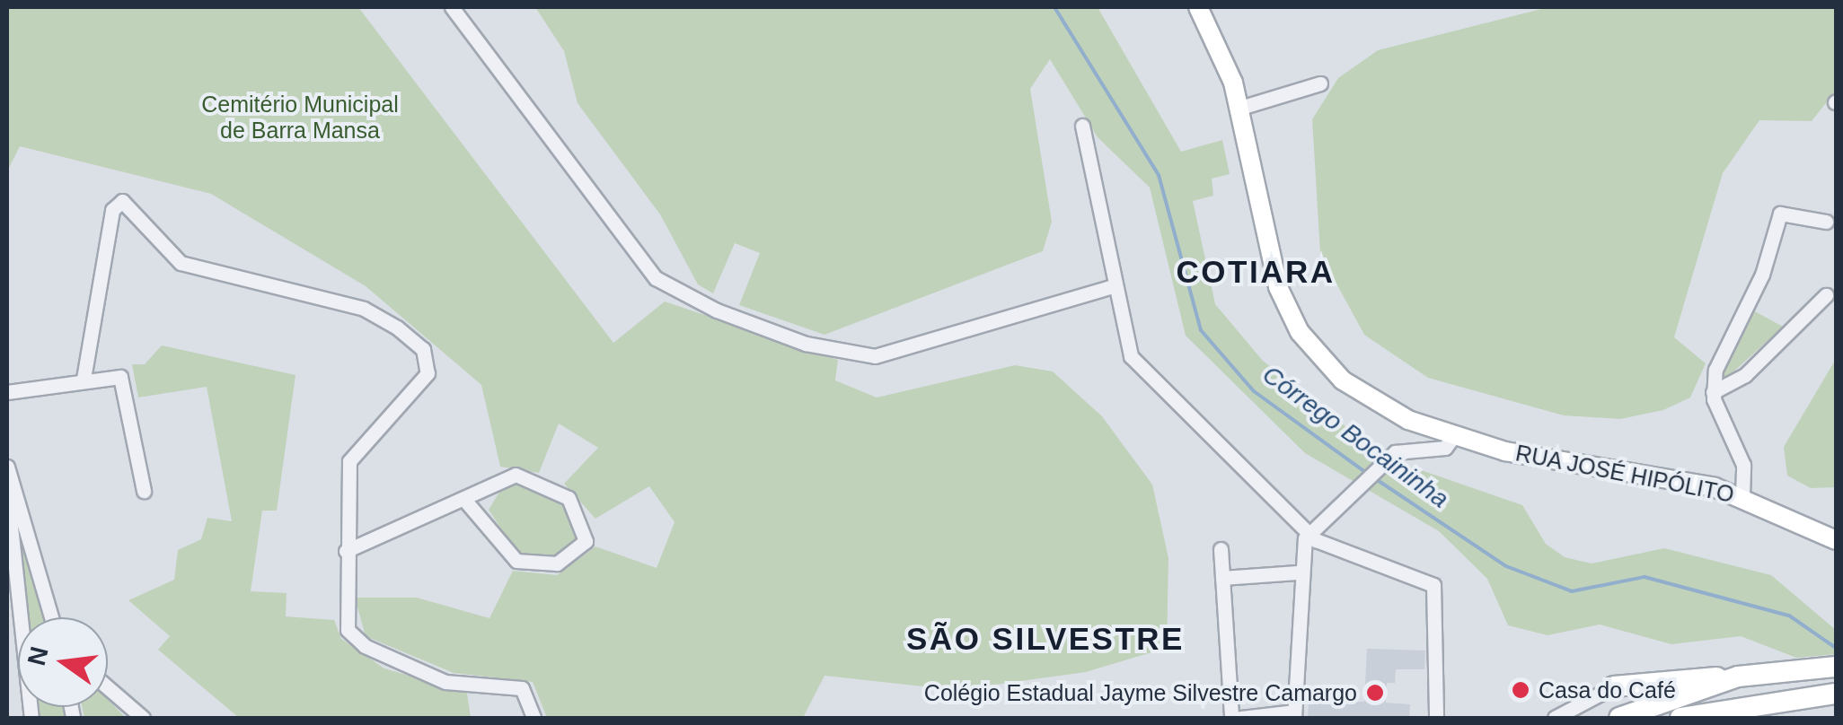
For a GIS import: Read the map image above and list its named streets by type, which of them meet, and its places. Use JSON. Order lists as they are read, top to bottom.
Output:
{
  "streets": {
    "main road": ["RUA JOSÉ HIPÓLITO"]
  },
  "districts": ["COTIARA", "SÃO SILVESTRE"],
  "water": ["Córrego Bocaininha"],
  "parks": ["Cemitério Municipal de Barra Mansa"],
  "places": ["Casa do Café", "Colégio Estadual Jayme Silvestre Camargo"],
  "north": "left"
}
